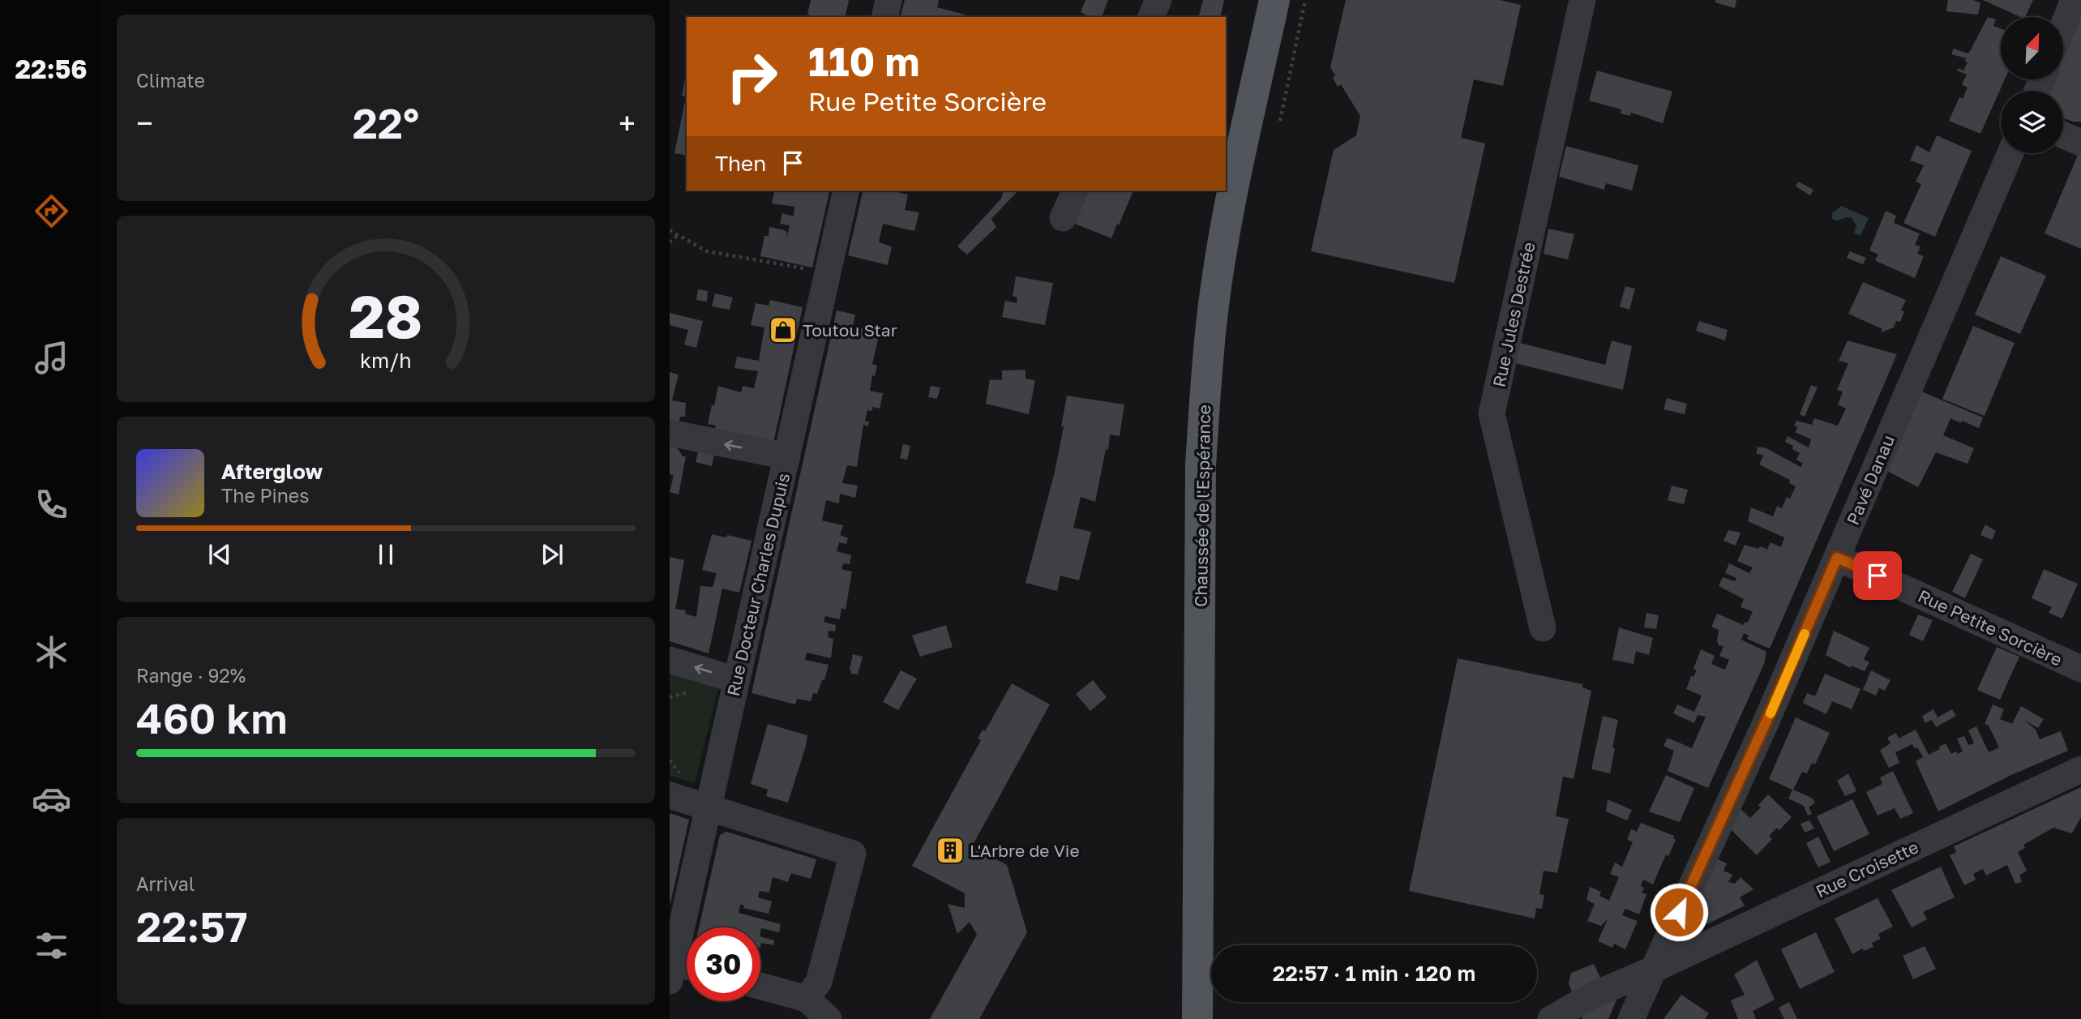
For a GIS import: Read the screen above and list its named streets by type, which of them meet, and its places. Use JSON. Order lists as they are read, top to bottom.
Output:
{
  "streets": {
    "main road": ["Chaussée de l'Espérance"],
    "street": [
      "Rue Jules Destrée",
      "Pavé Danau",
      "Rue Docteur Charles Dupuis",
      "Rue Petite Sorcière",
      "Rue Croisette"
    ]
  },
  "crossings": [
    ["Pavé Danau", "Rue Petite Sorcière"],
    ["Pavé Danau", "Rue Croisette"]
  ],
  "places": {
    "shop": ["Toutou Star"],
    "building": ["L'Arbre de Vie"]
  },
  "north": "top right",
  "page": {
    "tabs": "22:56",
    "tile": [
      "Climate",
      ["Range · 92%", "460 km"],
      ["Arrival", "22:57"]
    ],
    "turn": ["110 m", "Rue Petite Sorcière"],
    "heat": ["−", "22°", "+"],
    "then": "Then",
    "song": ["Afterglow", "The Pines"],
    "limit": "30",
    "trip": "22:57 · 1 min · 120 m",
    "gauge": ["28", "km/h"]
  }
}
